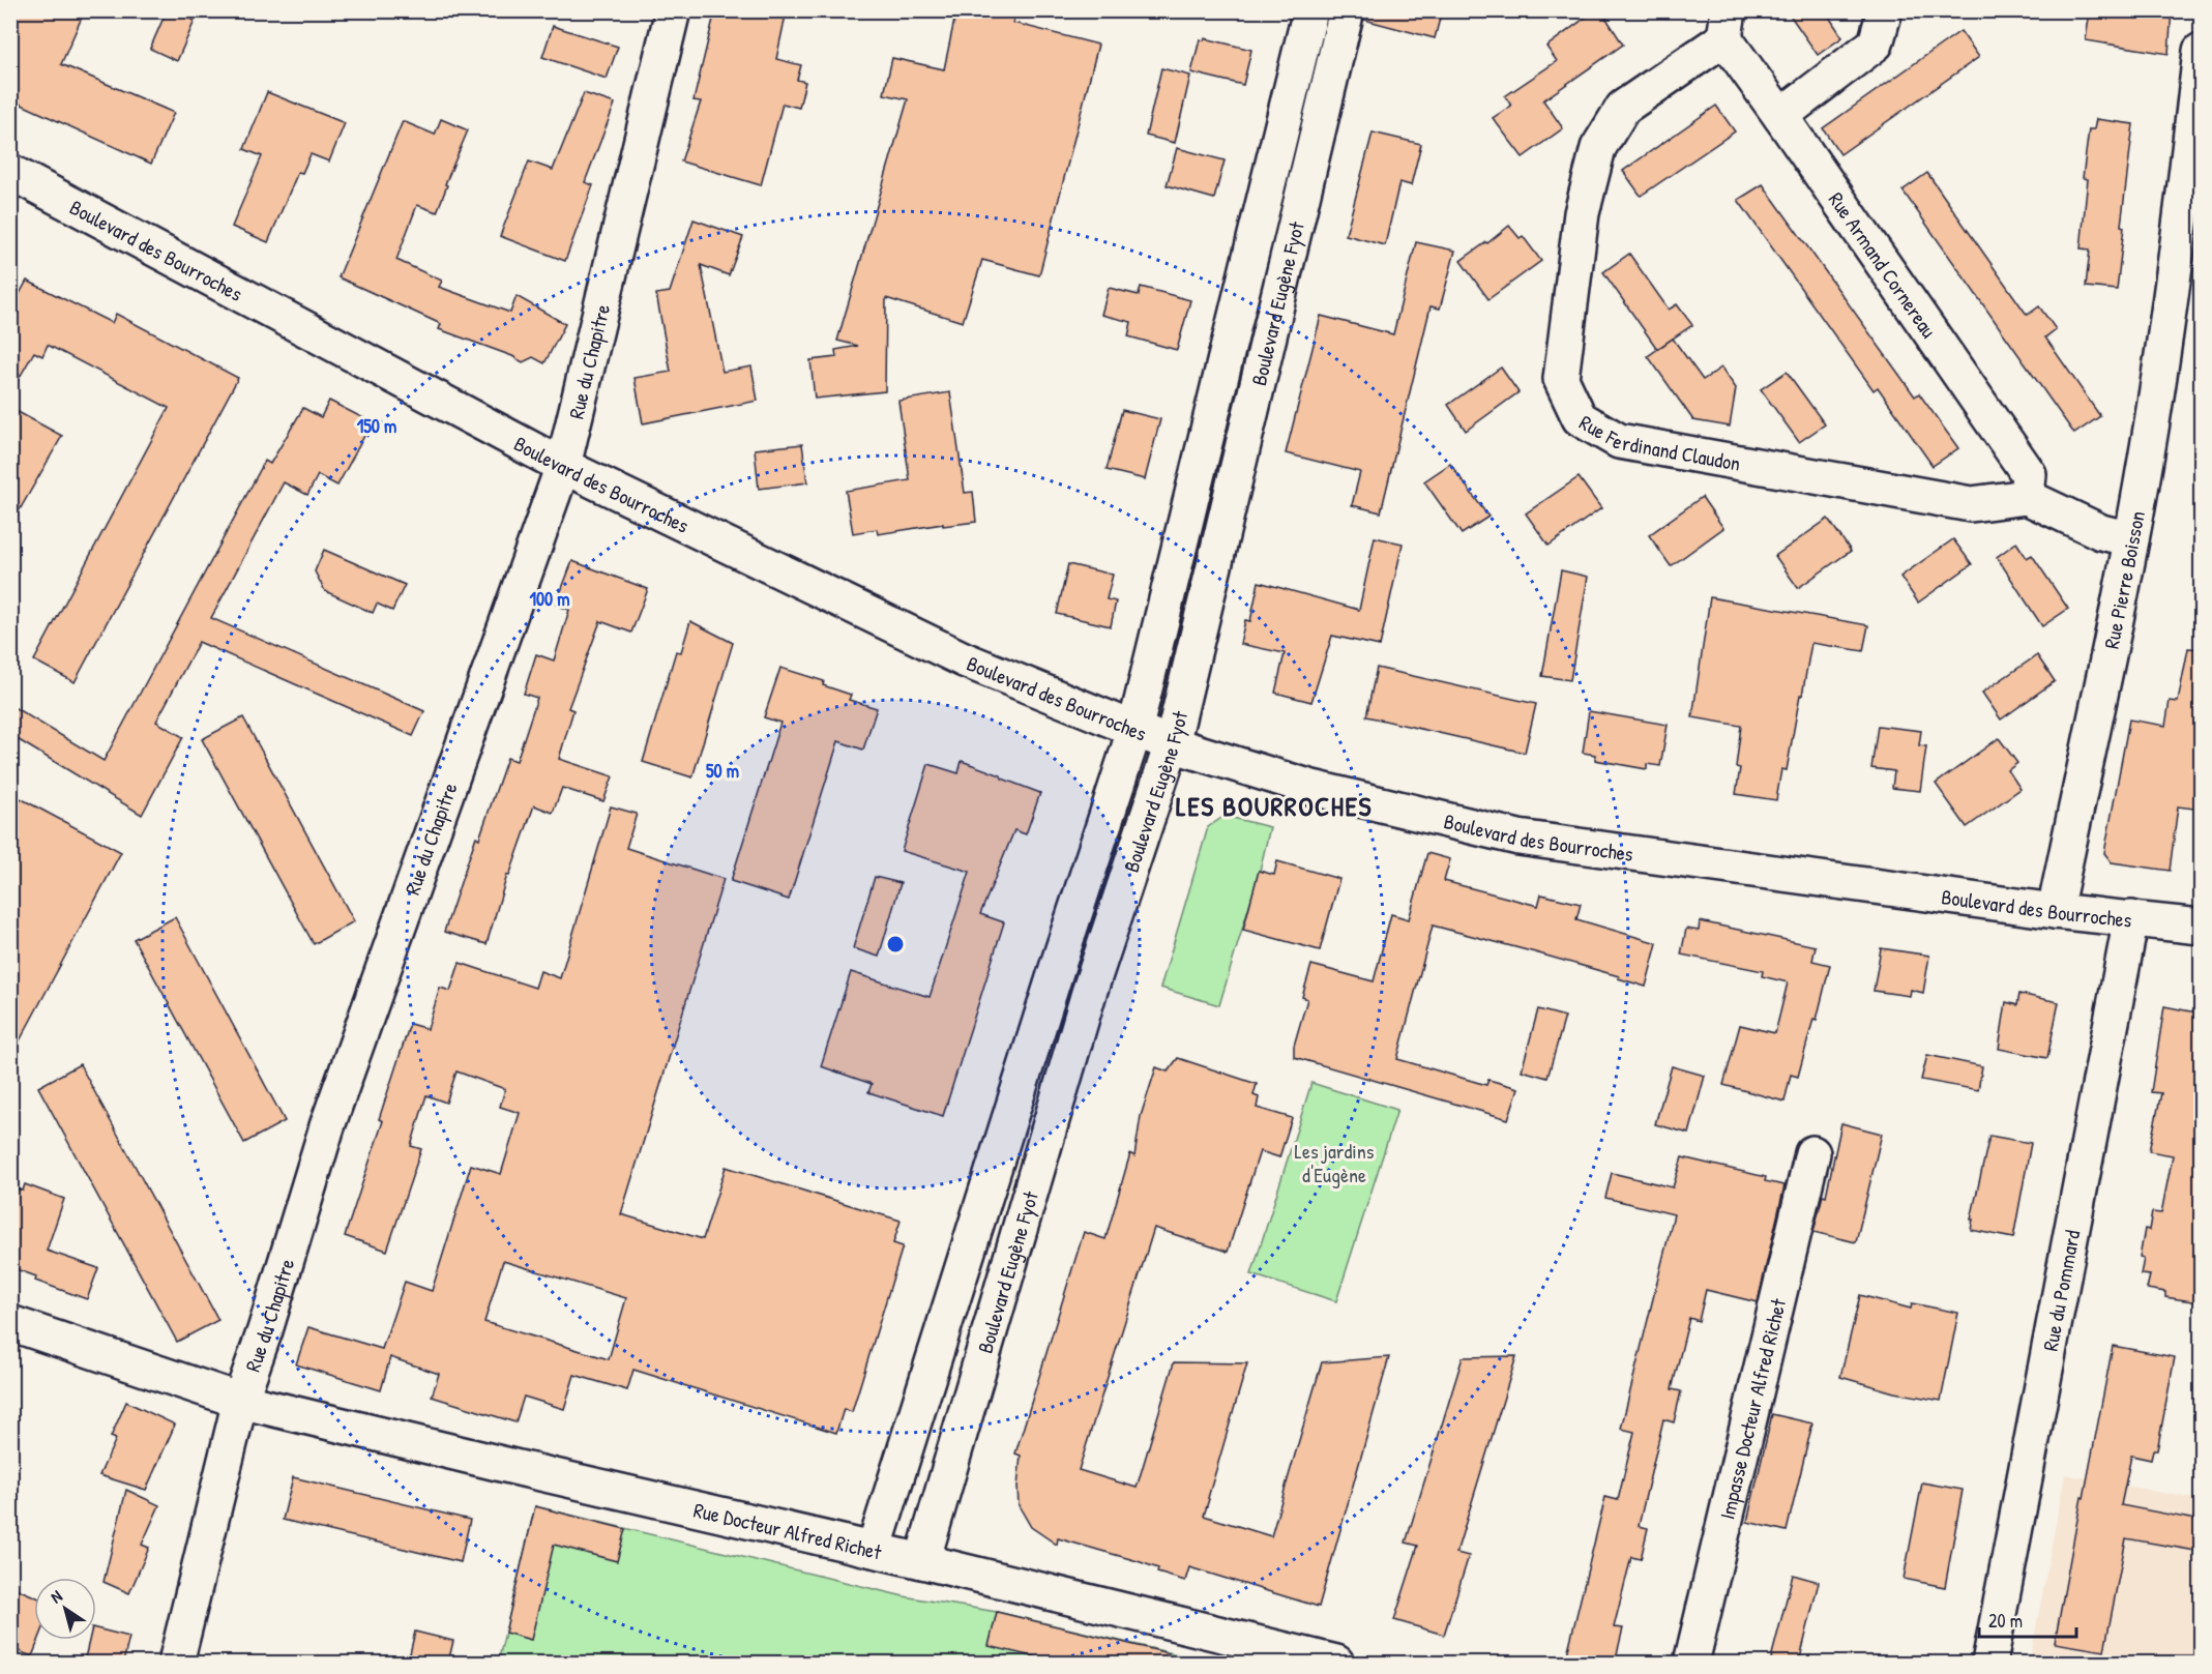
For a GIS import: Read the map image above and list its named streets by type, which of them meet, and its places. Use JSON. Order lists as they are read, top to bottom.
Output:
{
  "streets": {
    "street": [
      "Boulevard des Bourroches",
      "Rue Armand Cornereau",
      "Boulevard Eugène Fyot",
      "Rue du Chapitre",
      "Rue Ferdinand Claudon",
      "Rue Pierre Boisson",
      "Rue du Pommard",
      "Impasse Docteur Alfred Richet",
      "Rue Docteur Alfred Richet"
    ]
  },
  "crossings": [
    ["Boulevard des Bourroches", "Boulevard Eugène Fyot"],
    ["Boulevard des Bourroches", "Rue du Chapitre"],
    ["Boulevard des Bourroches", "Rue Pierre Boisson"],
    ["Boulevard des Bourroches", "Rue du Pommard"],
    ["Rue Armand Cornereau", "Rue Ferdinand Claudon"],
    ["Boulevard Eugène Fyot", "Rue Docteur Alfred Richet"],
    ["Rue du Chapitre", "Rue Docteur Alfred Richet"]
  ],
  "districts": ["LES BOURROCHES"],
  "parks": ["Les jardins d'Eugène"],
  "scale_bar": "20 m",
  "north": "top left",
  "rings": ["150 m", "100 m", "50 m"]
}
